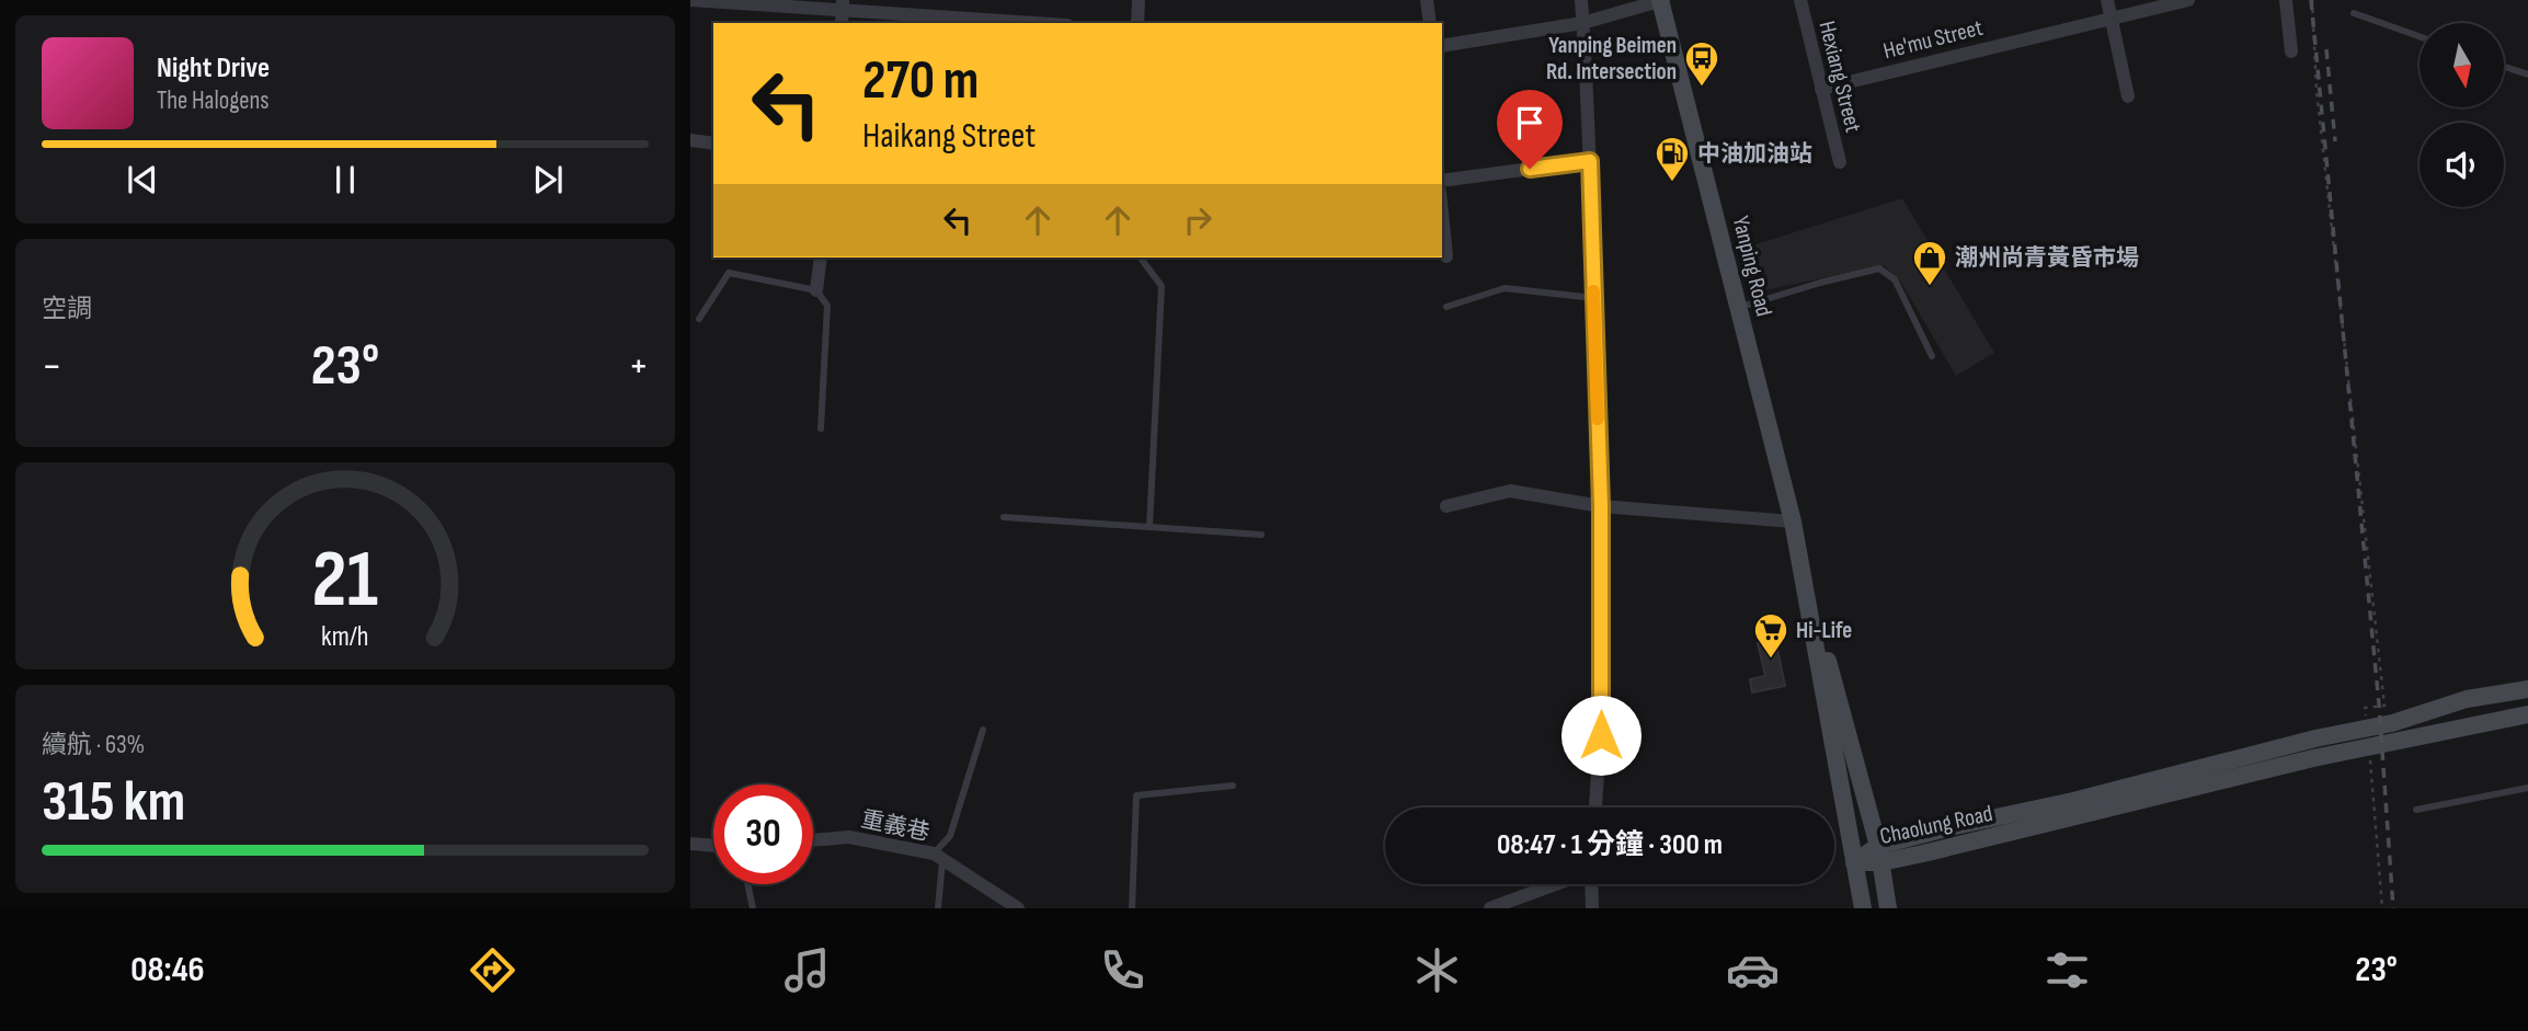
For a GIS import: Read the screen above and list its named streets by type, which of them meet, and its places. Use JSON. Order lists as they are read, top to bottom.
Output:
{
  "streets": {
    "street": [
      "He'mu Street",
      "Hexiang Street",
      "Yanping Road",
      "Chaolung Road",
      "重義巷"
    ]
  },
  "crossings": [
    ["He'mu Street", "Hexiang Street"],
    ["Yanping Road", "Chaolung Road"]
  ],
  "places": {
    "bus stop": ["Yanping Beimen Rd. Intersection"],
    "fuel station": ["中油加油站"],
    "shop": ["潮州尚青黃昏市場"],
    "supermarket": ["Hi-Life"]
  },
  "north": "bottom",
  "page": {
    "turn": ["270 m", "Haikang Street"],
    "song": ["Night Drive", "The Halogens"],
    "tile": [
      "空調",
      ["續航 · 63%", "315 km"]
    ],
    "heat": ["−", "23°", "+"],
    "limit": "30",
    "trip": "08:47 · 1 分鐘 · 300 m",
    "tabs": ["08:46", "23°"],
    "gauge": ["21", "km/h"]
  }
}
